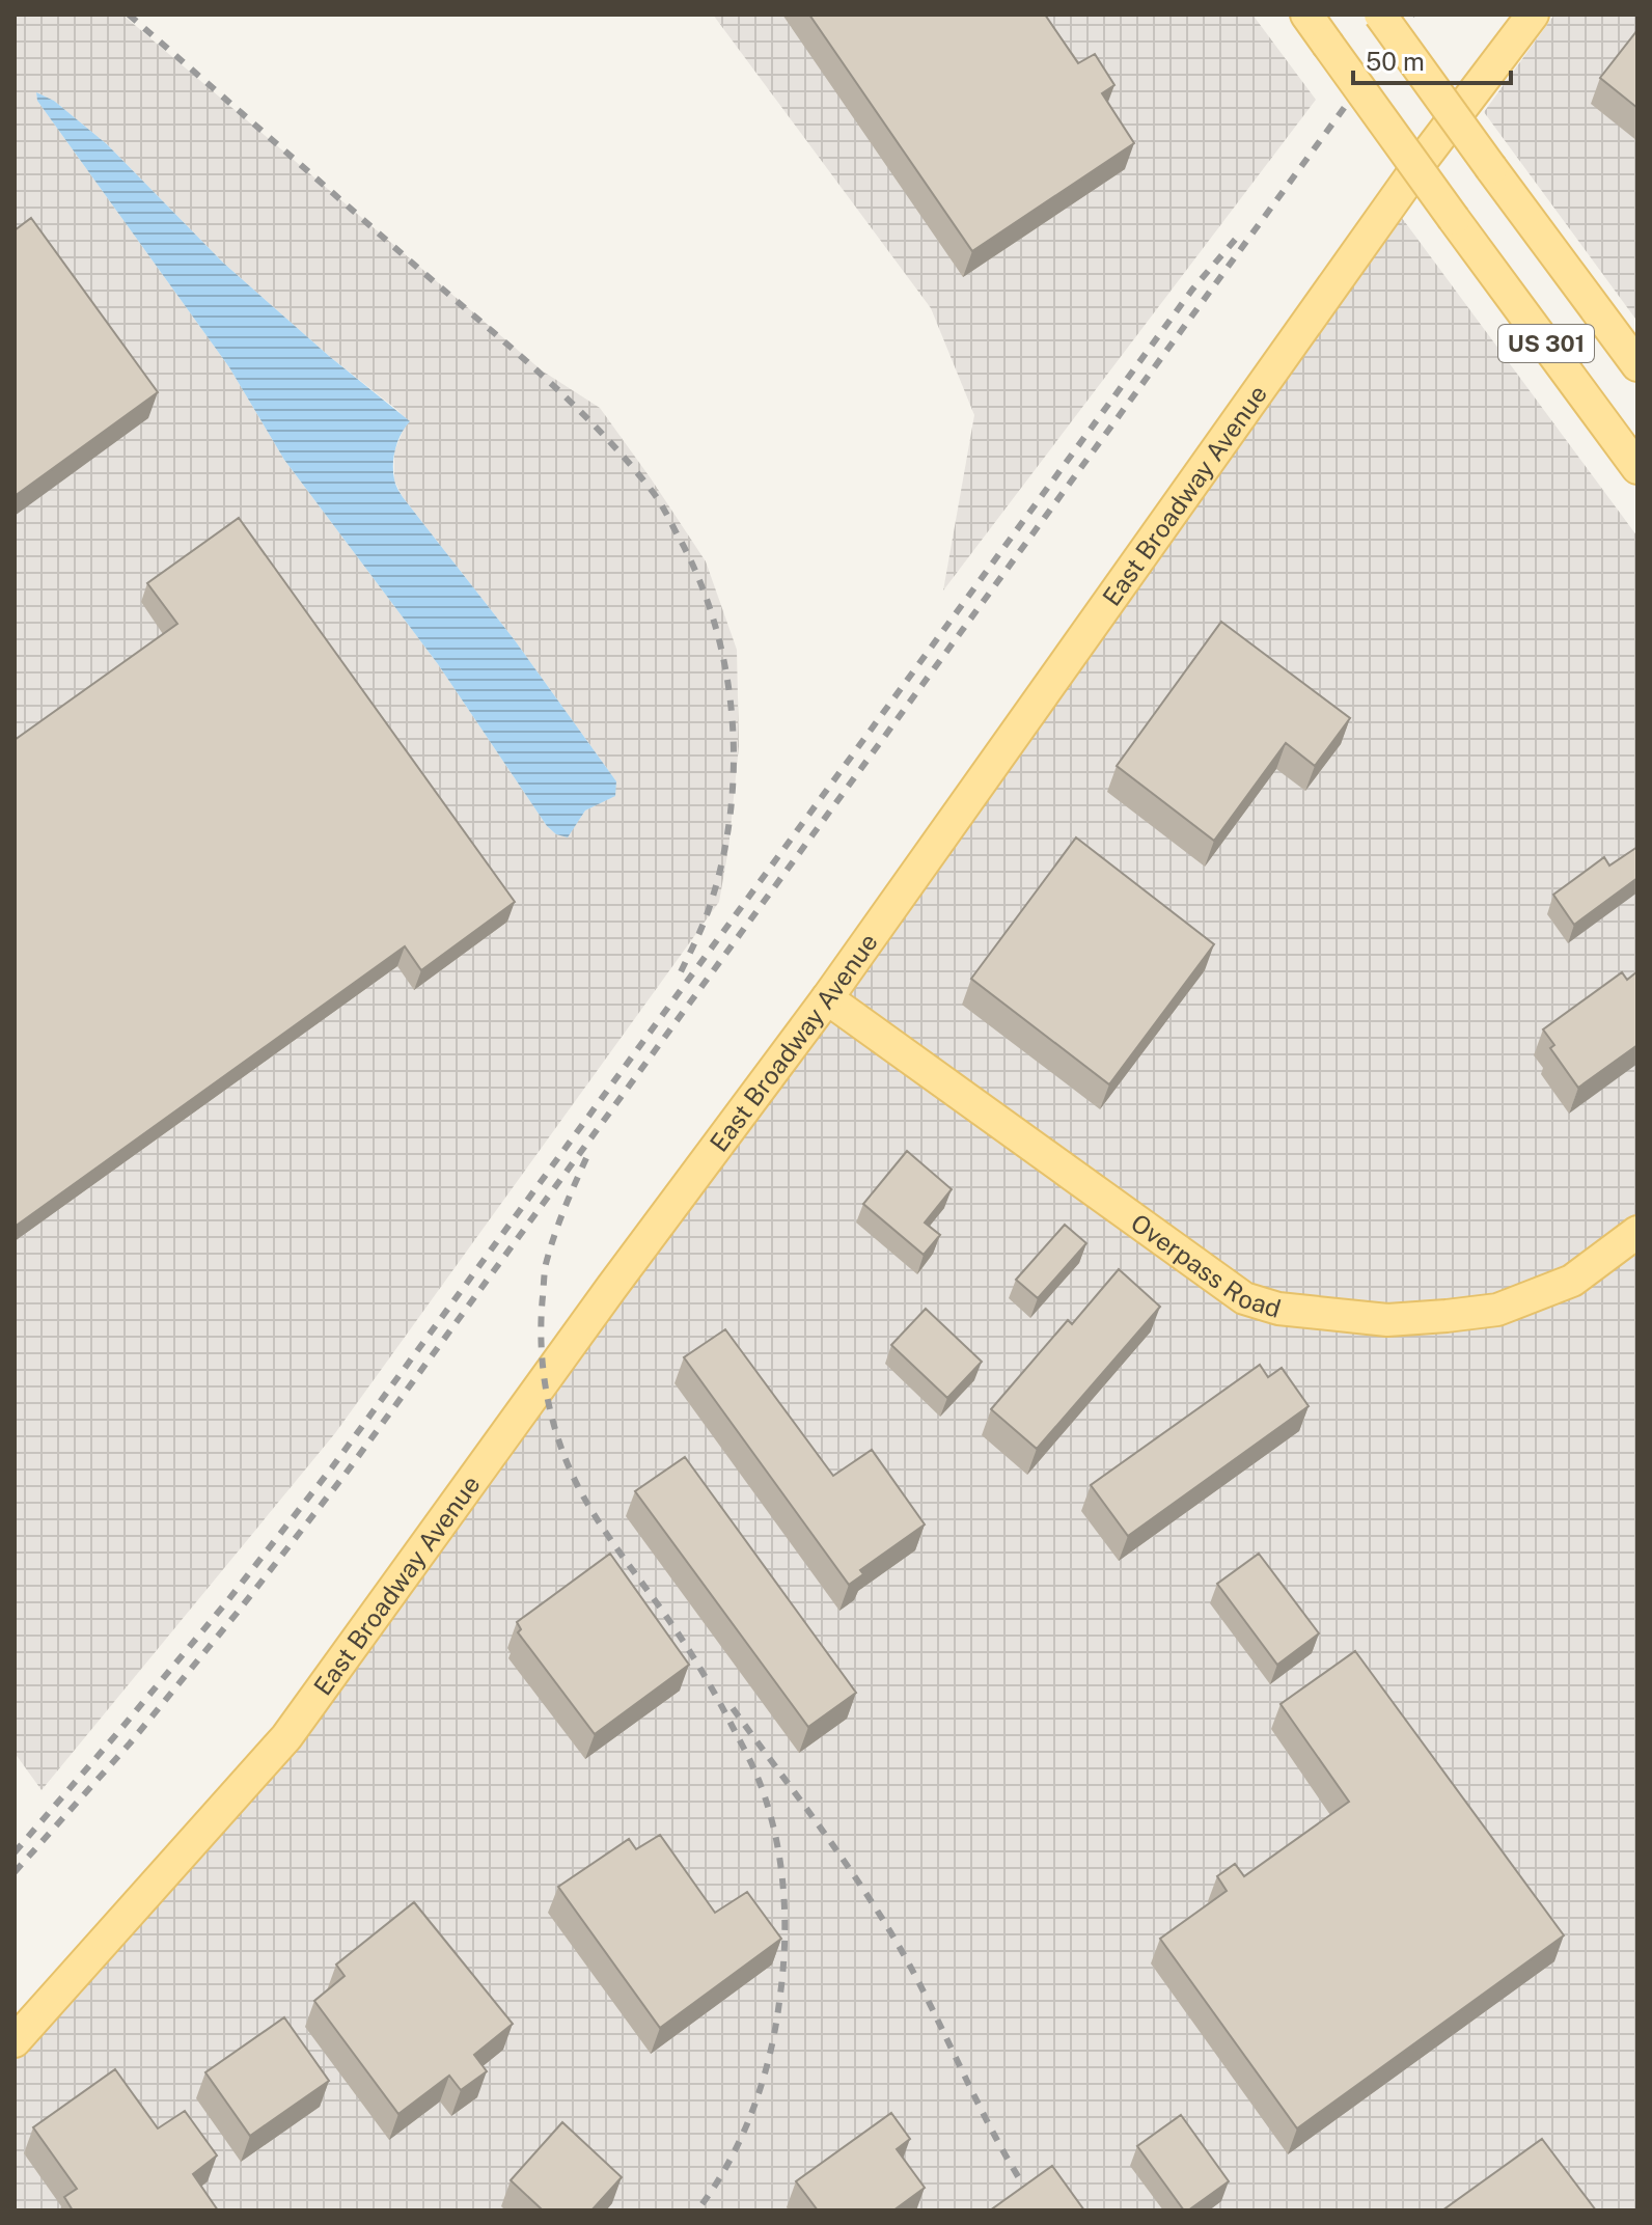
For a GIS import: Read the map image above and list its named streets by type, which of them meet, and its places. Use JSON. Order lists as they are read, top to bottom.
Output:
{
  "streets": {
    "main road": ["US 301", "East Broadway Avenue", "Overpass Road"]
  },
  "crossings": [
    ["East Broadway Avenue", "Overpass Road"]
  ],
  "scale_bar": "50 m"
}
